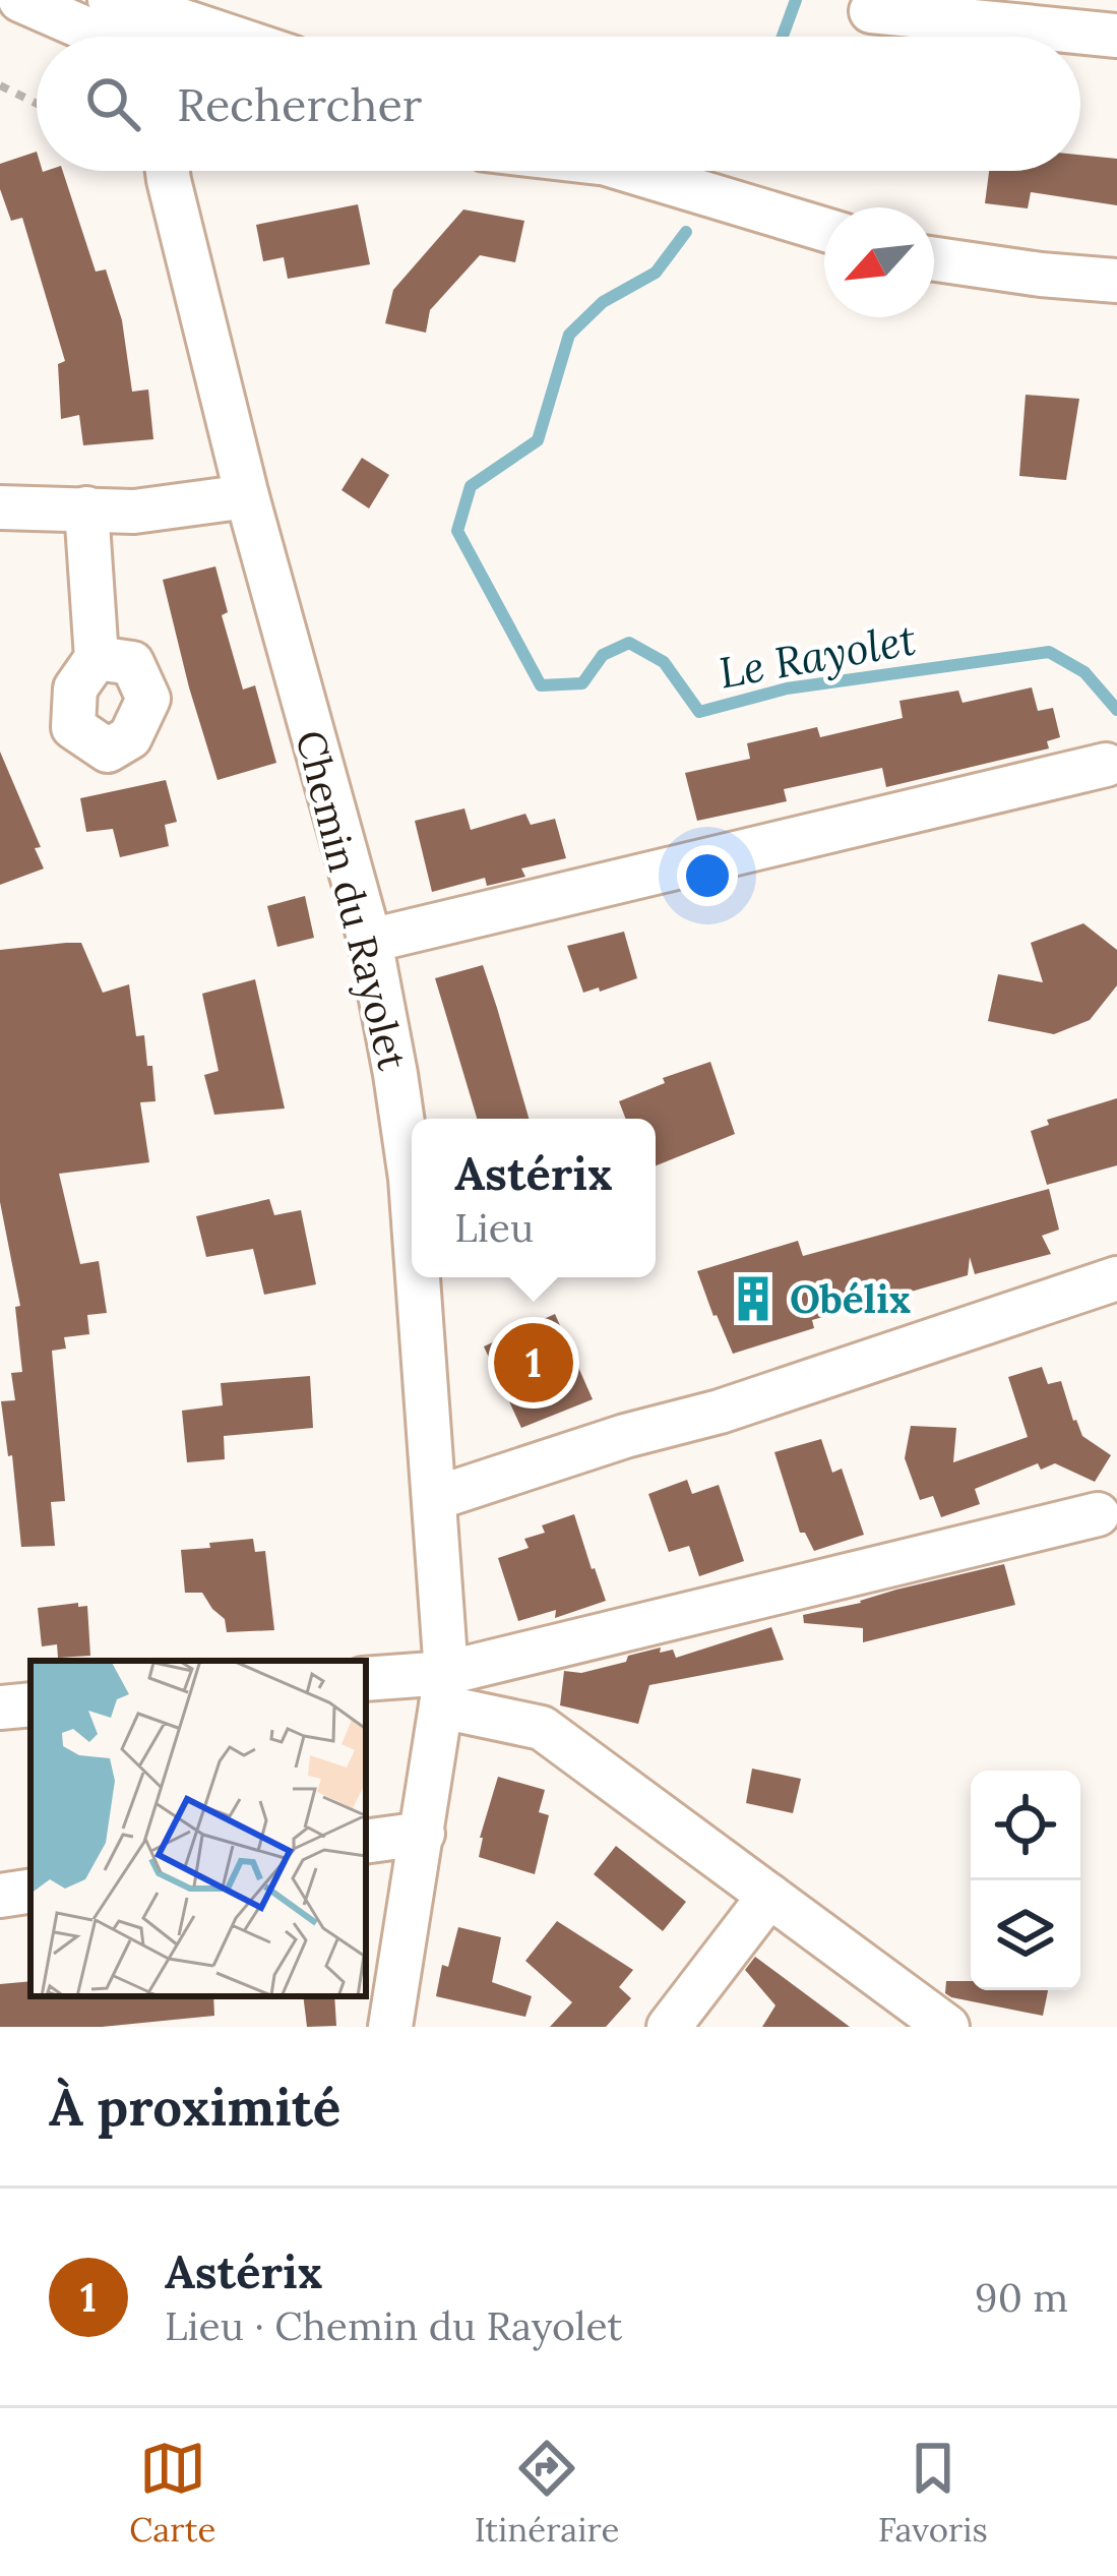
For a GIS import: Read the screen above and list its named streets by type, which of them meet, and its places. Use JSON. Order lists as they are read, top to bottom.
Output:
{
  "streets": {
    "street": ["Chemin du Rayolet"]
  },
  "water": ["Le Rayolet"],
  "places": {
    "building": ["Obélix"]
  },
  "north": "bottom left",
  "page": {
    "search": "Rechercher",
    "popup": ["Astérix", "Lieu"],
    "pins": "1",
    "heading": "À proximité",
    "list": [
      {
        "mark": "1",
        "name": "Astérix",
        "note": "Lieu · Chemin du Rayolet",
        "value": "90 m"
      }
    ],
    "nav": ["Carte", "Itinéraire", "Favoris"]
  }
}
